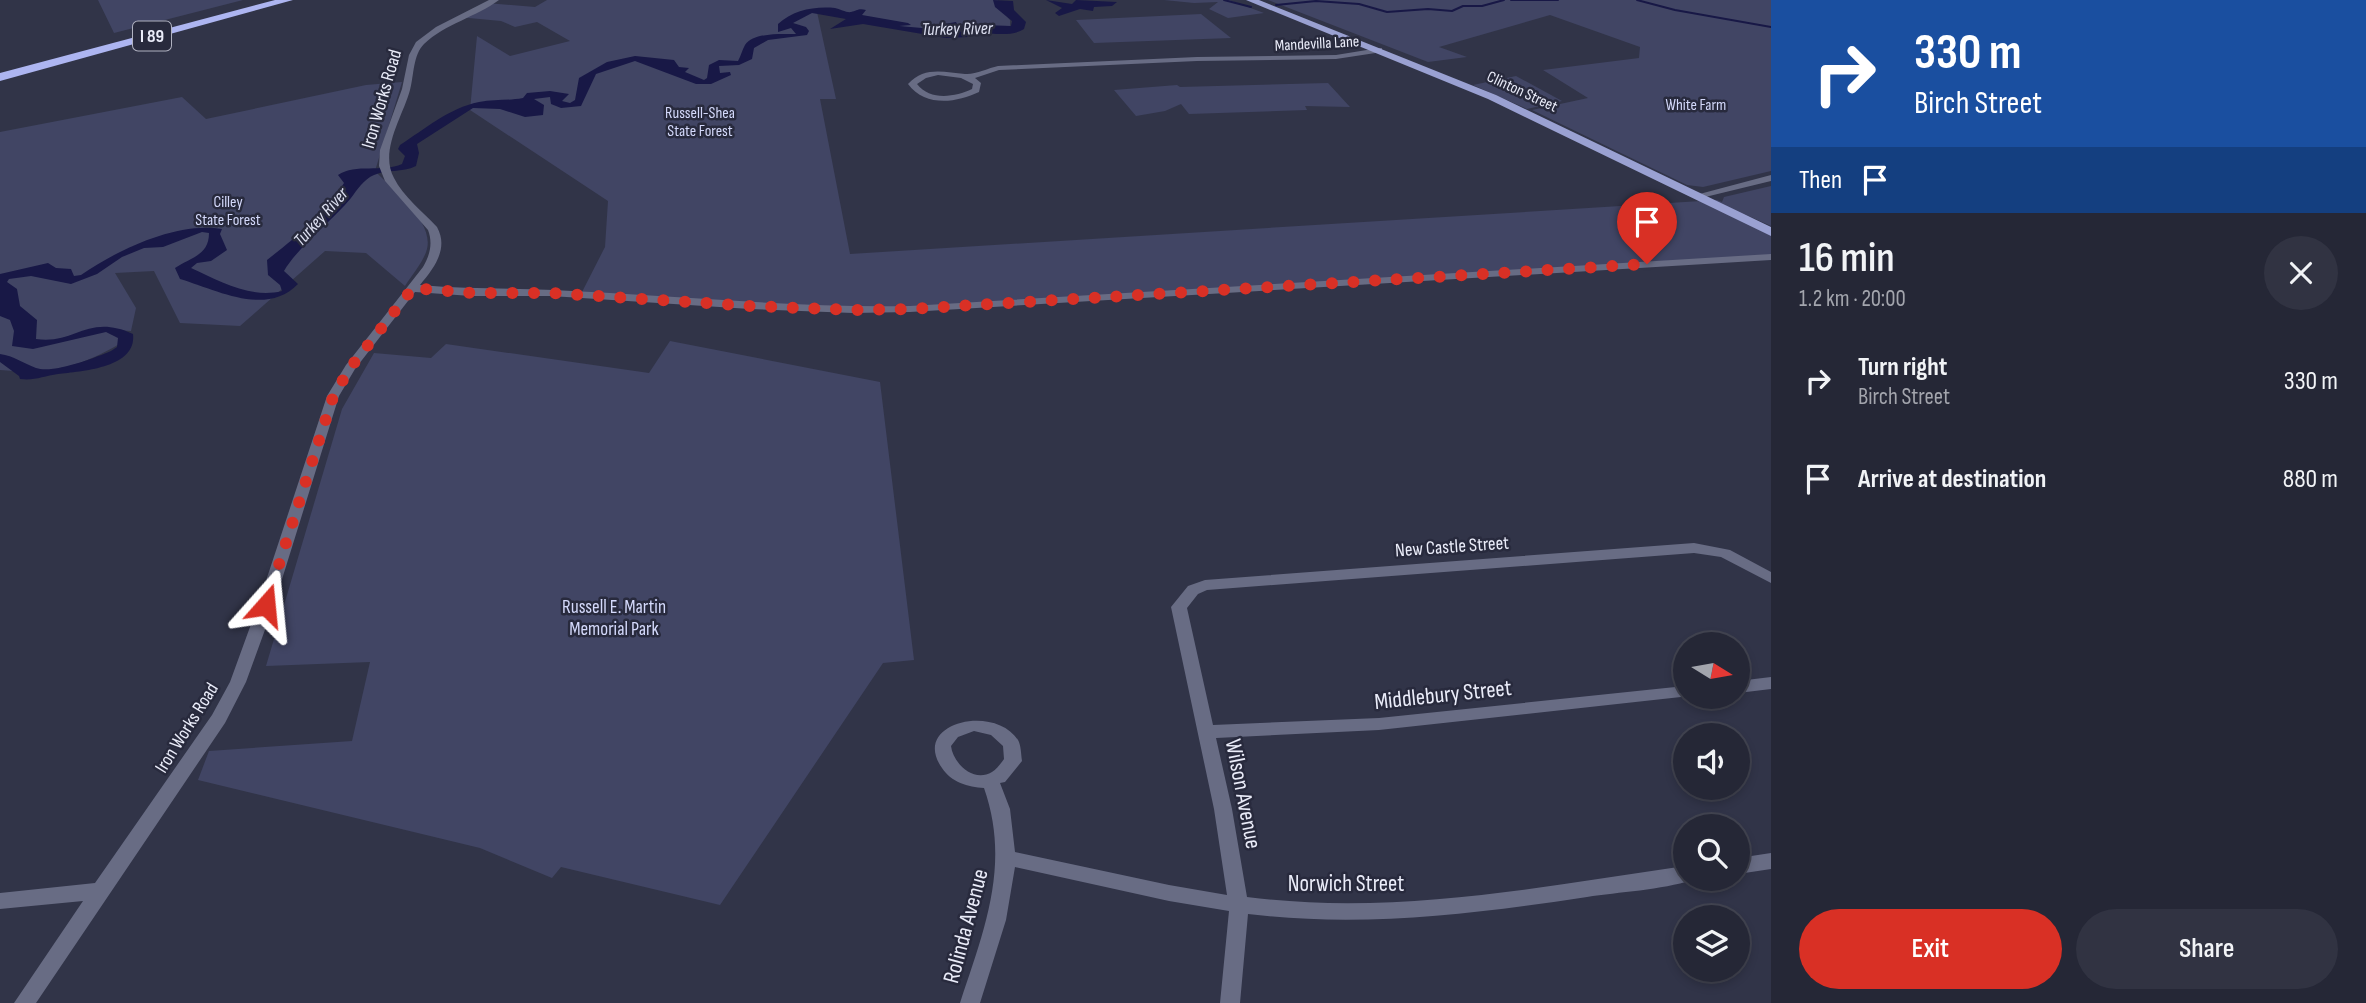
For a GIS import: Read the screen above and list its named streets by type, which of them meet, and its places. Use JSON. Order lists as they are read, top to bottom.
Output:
{
  "streets": {
    "highway": ["I 89"],
    "main road": ["Clinton Street"],
    "street": [
      "Mandevilla Lane",
      "Iron Works Road",
      "New Castle Street",
      "Middlebury Street",
      "Wilson Avenue",
      "Norwich Street",
      "Rolinda Avenue"
    ]
  },
  "crossings": [
    ["Mandevilla Lane", "Clinton Street"],
    ["New Castle Street", "Wilson Avenue"],
    ["Middlebury Street", "Wilson Avenue"],
    ["Wilson Avenue", "Norwich Street"],
    ["Norwich Street", "Rolinda Avenue"]
  ],
  "water": ["Turkey River"],
  "parks": [
    "White Farm",
    "Russell-Shea State Forest",
    "Cilley State Forest",
    "Russell E. Martin Memorial Park"
  ],
  "north": "right",
  "page": {
    "turn": ["330 m", "Birch Street"],
    "then": "Then",
    "heading": ["16 min", "1.2 km · 20:00"],
    "list": [
      {
        "name": "Turn right",
        "note": "Birch Street",
        "value": "330 m"
      },
      {
        "name": "Arrive at destination",
        "value": "880 m"
      }
    ],
    "buttons": ["Exit", "Share"]
  }
}
